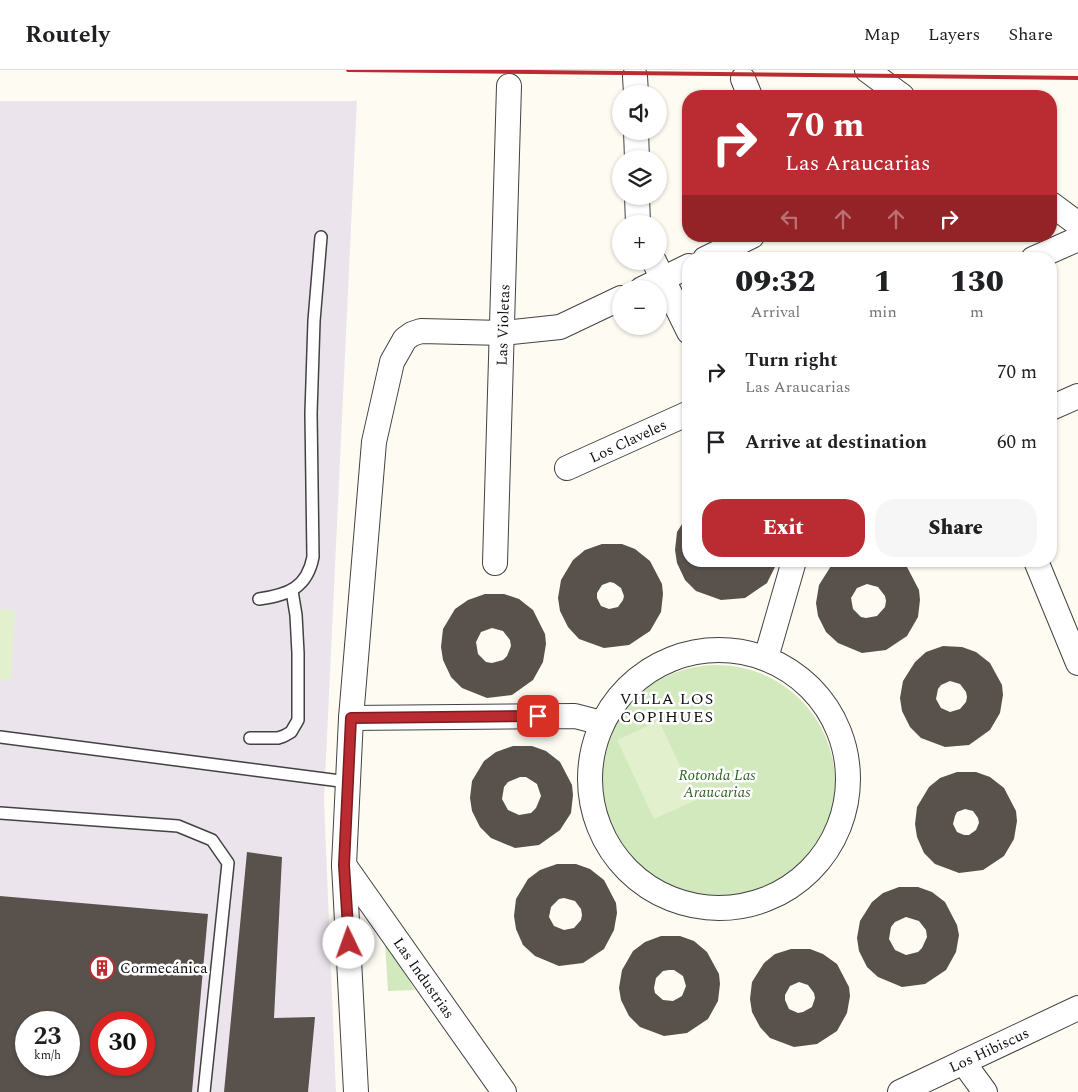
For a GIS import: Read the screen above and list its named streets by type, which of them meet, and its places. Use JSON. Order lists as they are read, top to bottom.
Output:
{
  "streets": {
    "street": [
      "Las Violetas",
      "Los Claveles",
      "Las Industrias",
      "Los Hibiscus"
    ]
  },
  "districts": ["VILLA LOS COPIHUES"],
  "parks": ["Rotonda Las Araucarias"],
  "places": {
    "building": ["Cormecánica"]
  },
  "page": {
    "header": "Routely",
    "nav": ["Map", "Layers", "Share"],
    "map_buttons": ["+", "−"],
    "turn": ["70 m", "Las Araucarias"],
    "eta": [
      "09:32",
      "Arrival",
      "1",
      "min",
      "130",
      "m"
    ],
    "list": [
      {
        "name": "Turn right",
        "note": "Las Araucarias",
        "value": "70 m"
      },
      {
        "name": "Arrive at destination",
        "value": "60 m"
      }
    ],
    "buttons": ["Exit", "Share"],
    "speed": "23 km/h",
    "limit": "30"
  }
}
